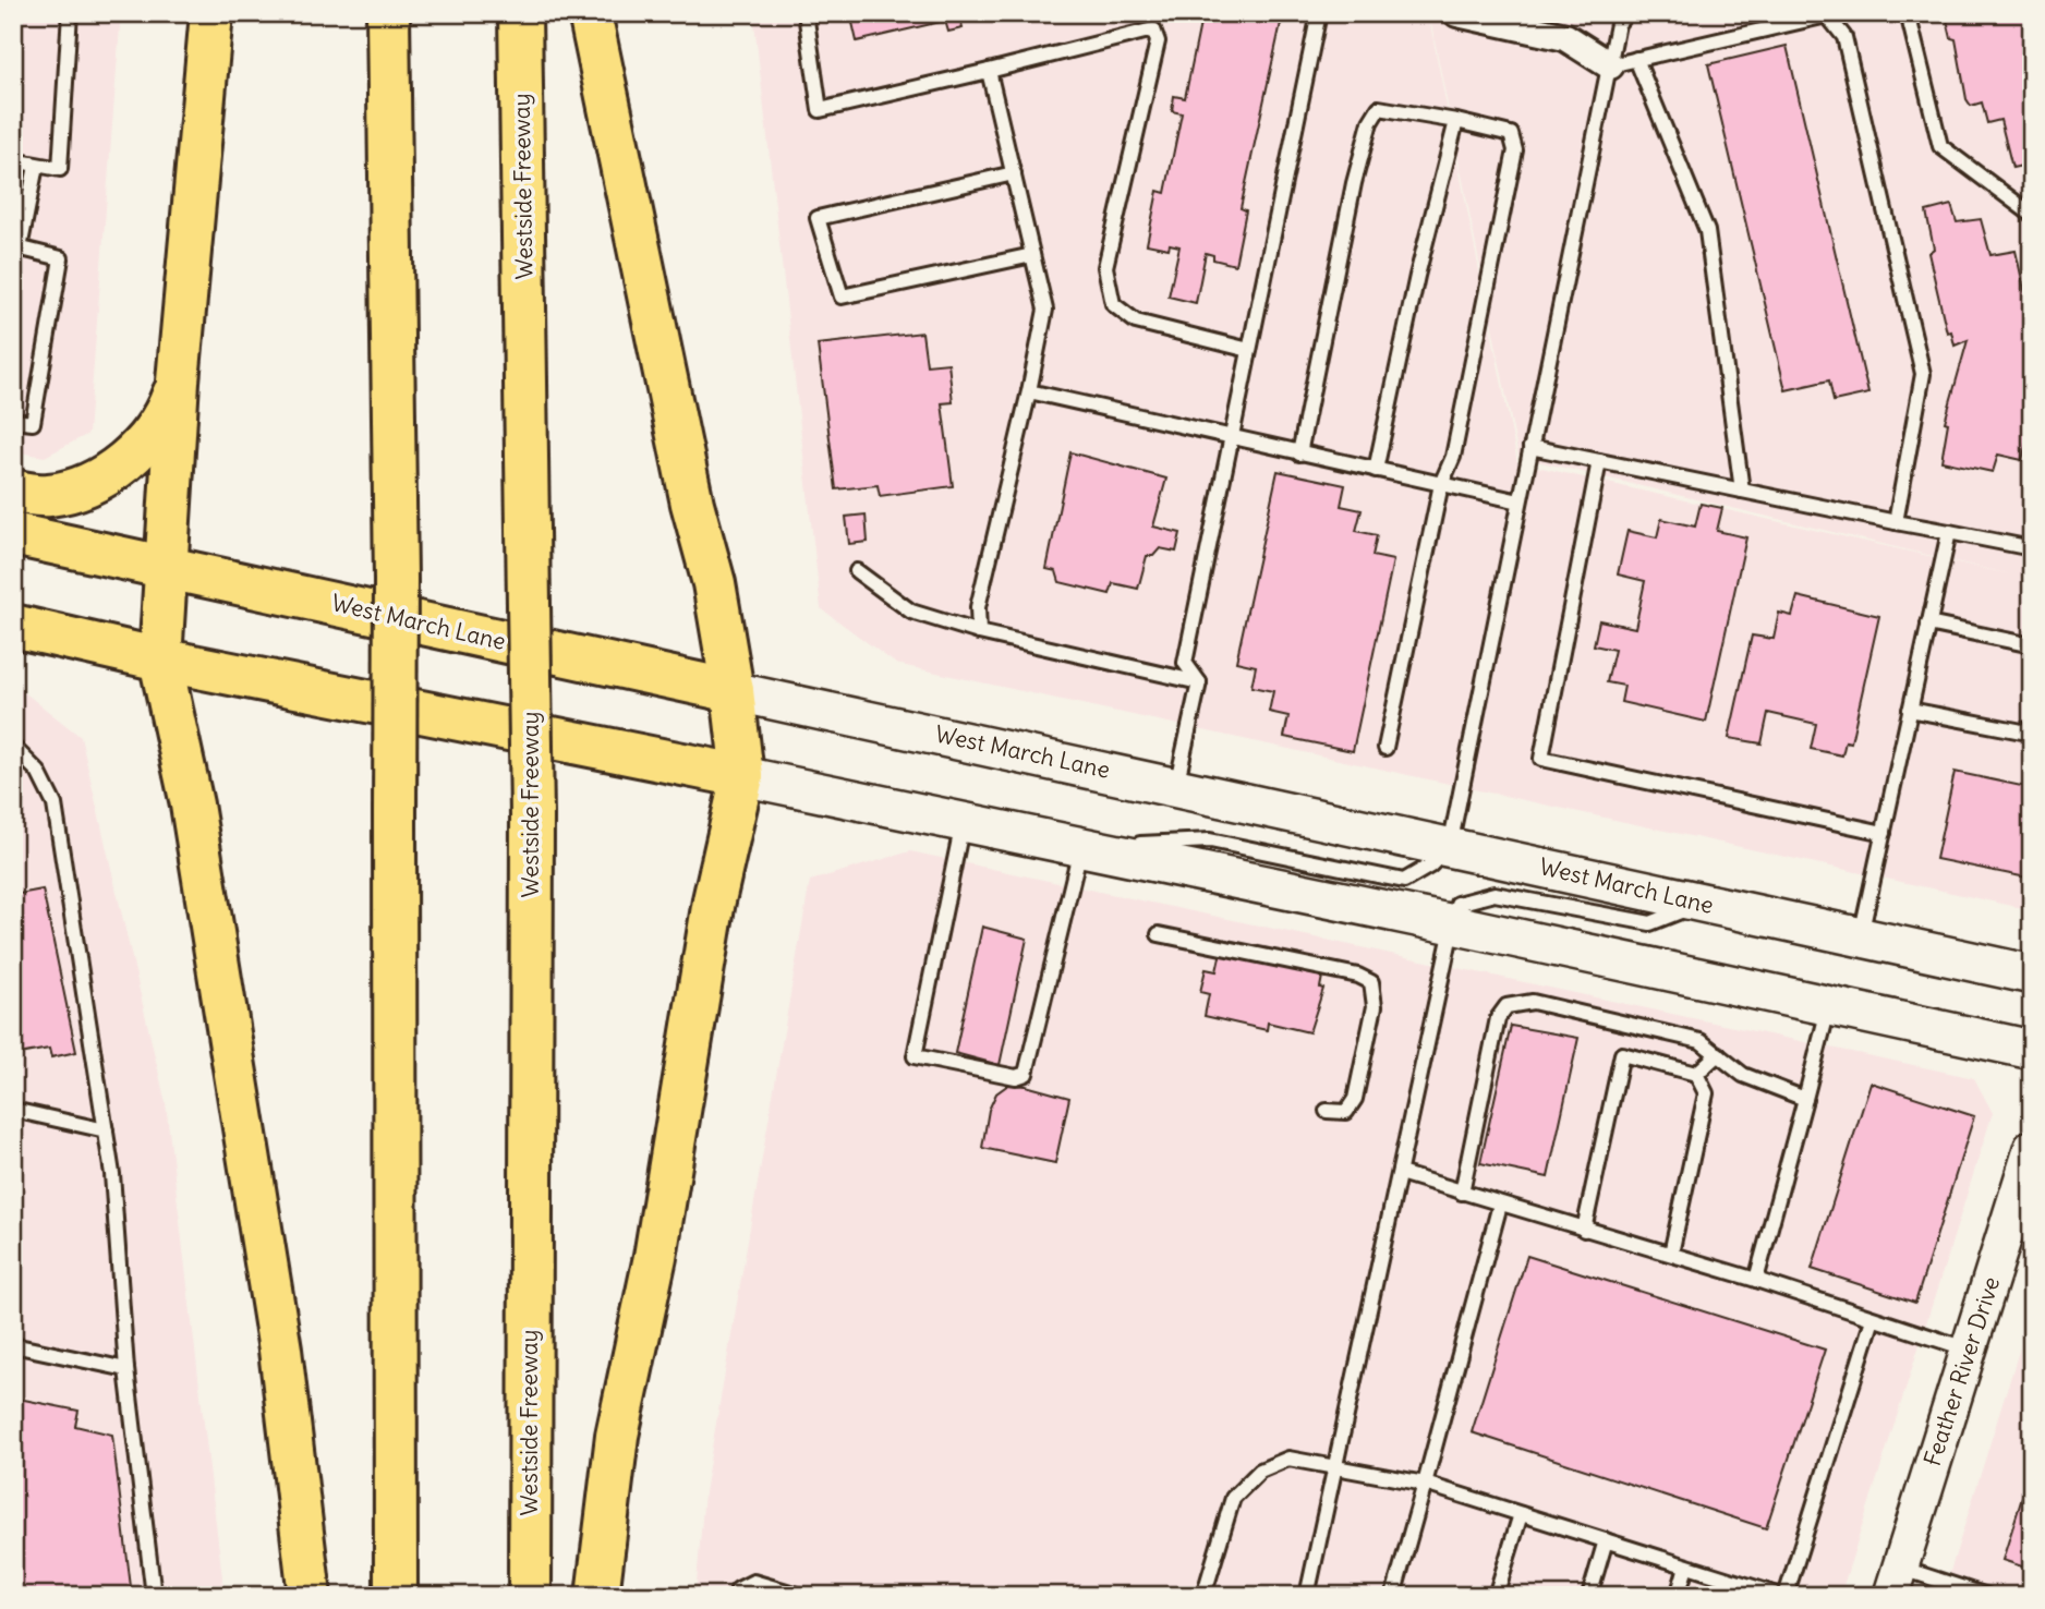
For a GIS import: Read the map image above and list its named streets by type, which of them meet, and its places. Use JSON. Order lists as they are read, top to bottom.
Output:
{
  "streets": {
    "main road": ["Westside Freeway", "West March Lane"],
    "street": ["Feather River Drive"]
  }
}
